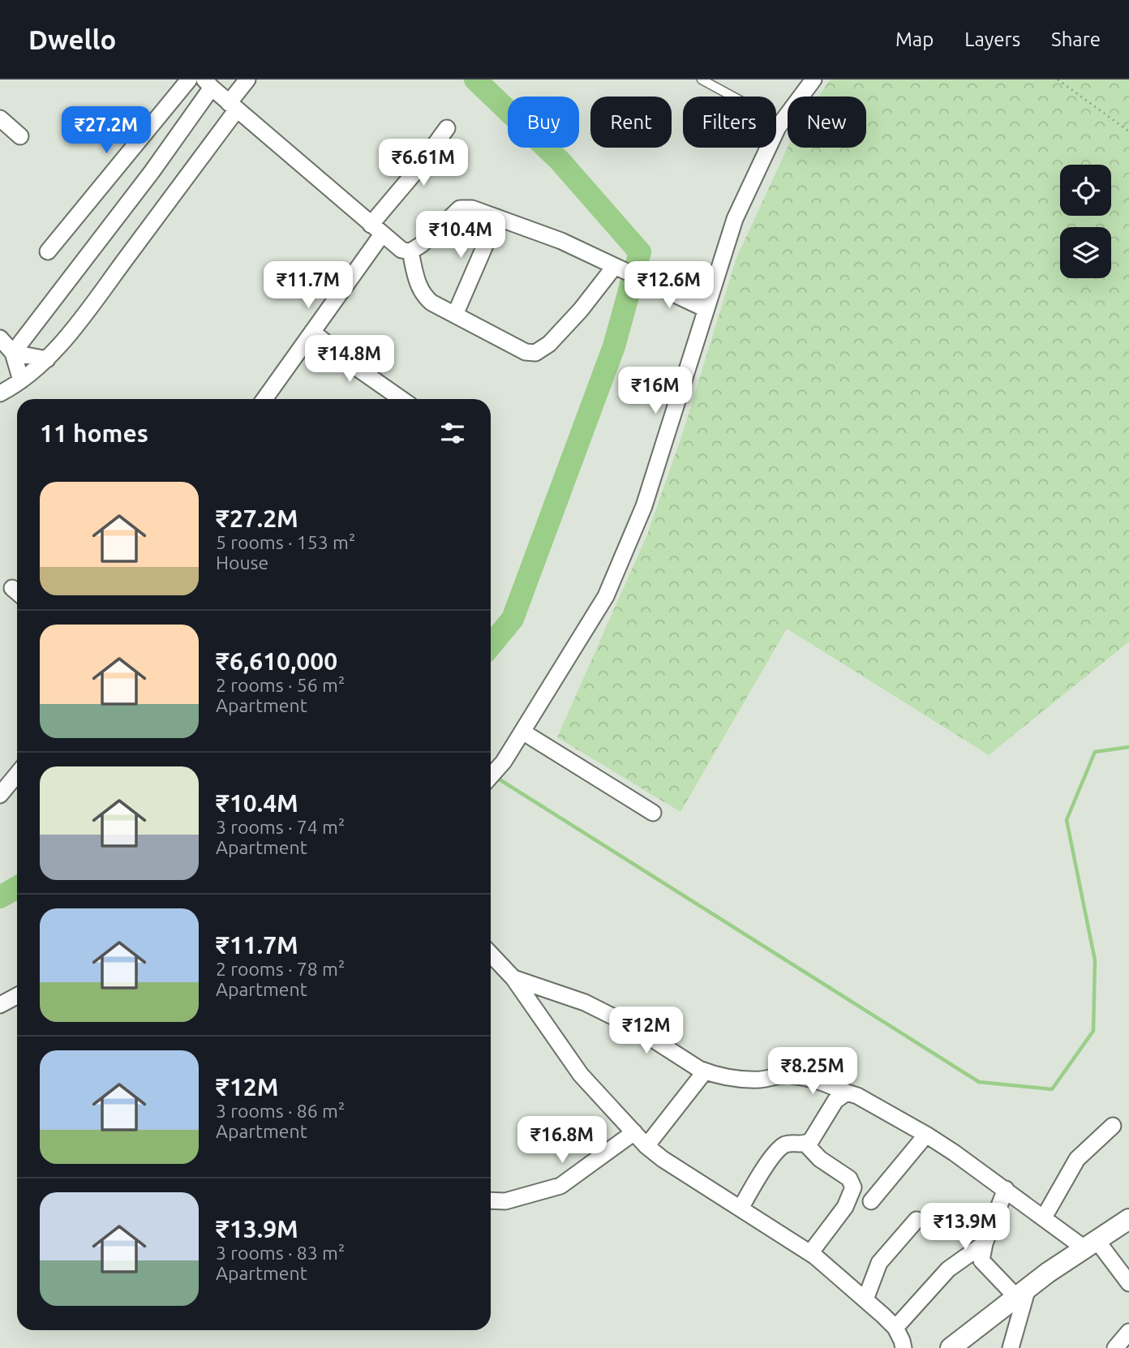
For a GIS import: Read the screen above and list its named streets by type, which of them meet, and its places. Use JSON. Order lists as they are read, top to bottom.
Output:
{
  "page": {
    "header": "Dwello",
    "nav": ["Map", "Layers", "Share"],
    "chip": [
      "Buy",
      "Rent",
      "Filters",
      "New"
    ],
    "price": [
      "₹27.2M",
      "₹6.61M",
      "₹10.4M",
      "₹11.7M",
      "₹12.6M",
      "₹14.8M",
      "₹16M",
      "₹12M",
      "₹8.25M",
      "₹16.8M",
      "₹13.9M"
    ],
    "heading": "11 homes",
    "list": [
      {
        "name": "₹27.2M",
        "note": "5 rooms · 153 m² · House"
      },
      {
        "name": "₹6,610,000",
        "note": "2 rooms · 56 m² · Apartment"
      },
      {
        "name": "₹10.4M",
        "note": "3 rooms · 74 m² · Apartment"
      },
      {
        "name": "₹11.7M",
        "note": "2 rooms · 78 m² · Apartment"
      },
      {
        "name": "₹12M",
        "note": "3 rooms · 86 m² · Apartment"
      },
      {
        "name": "₹13.9M",
        "note": "3 rooms · 83 m² · Apartment"
      }
    ]
  }
}
